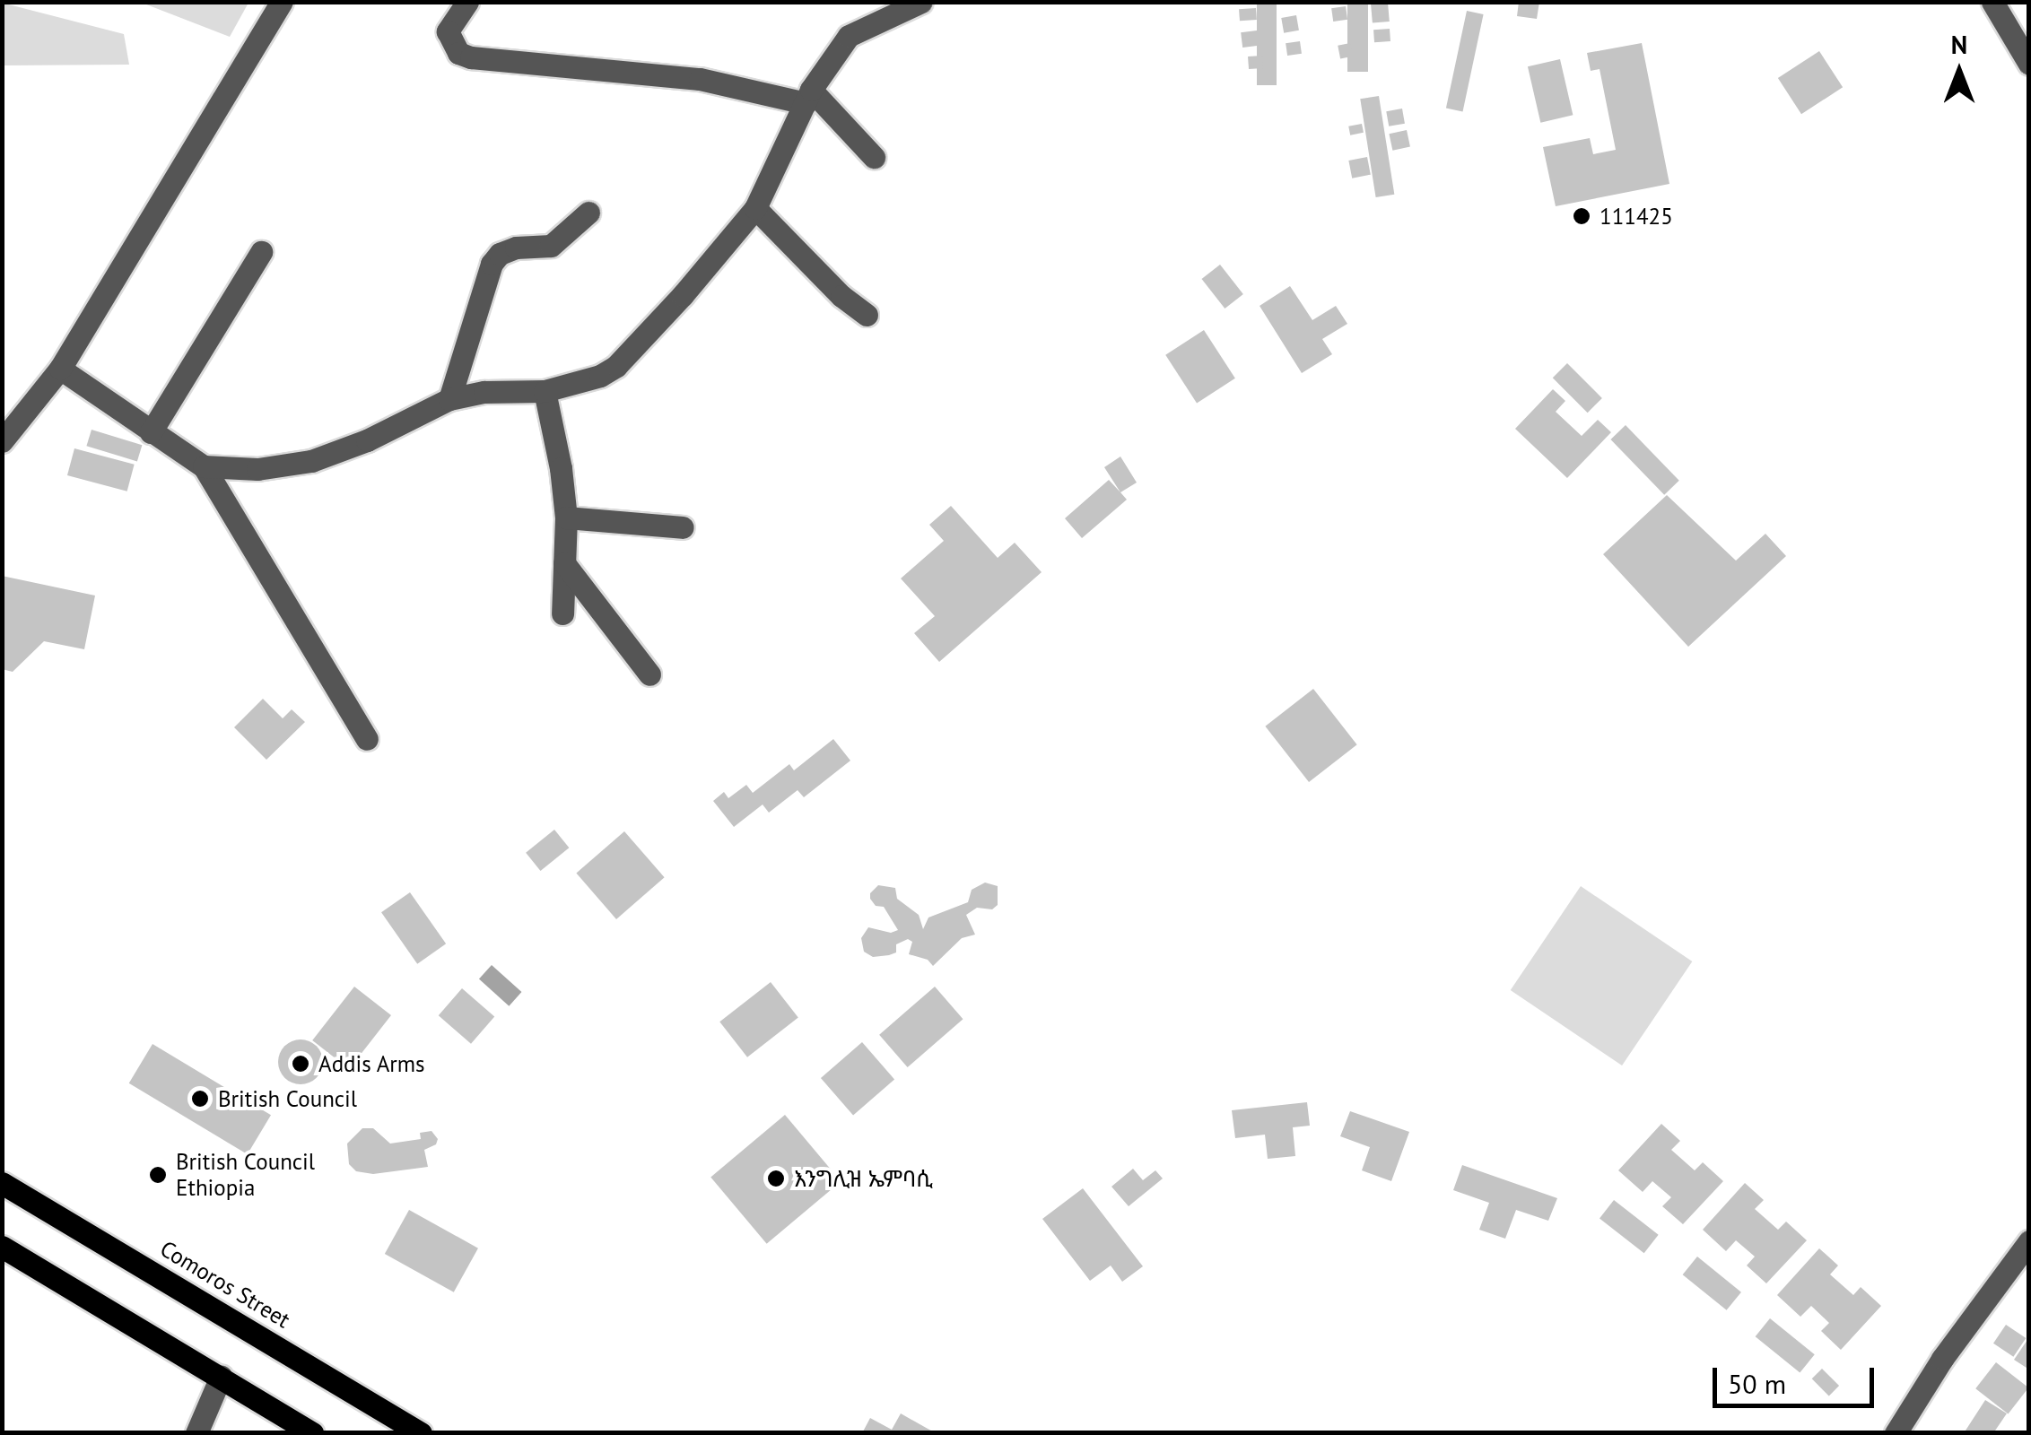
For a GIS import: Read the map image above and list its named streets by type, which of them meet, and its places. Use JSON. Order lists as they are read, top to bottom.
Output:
{
  "streets": {
    "main road": ["Comoros Street"]
  },
  "places": [
    "111425",
    "Addis Arms",
    "British Council",
    "British Council Ethiopia",
    "እንግሊዝ ኤምባሲ"
  ],
  "scale_bar": "50 m",
  "north": "top"
}
